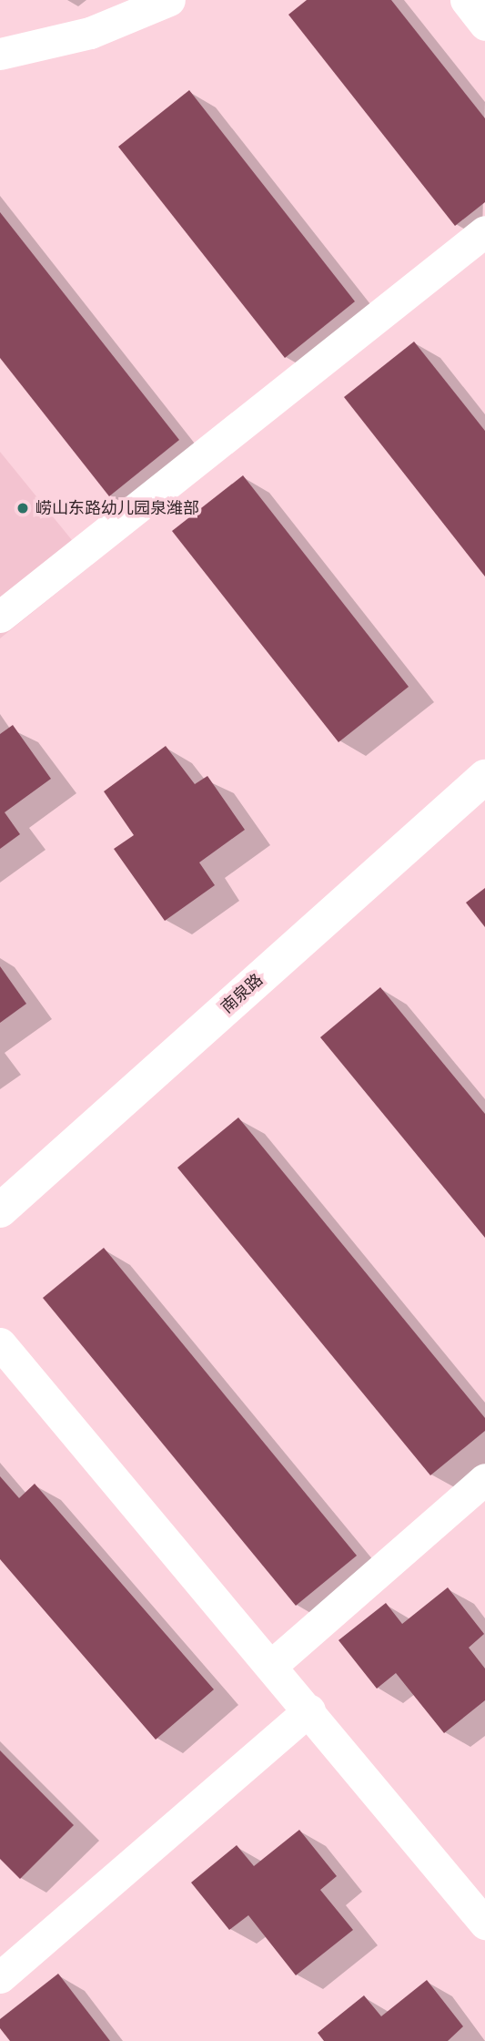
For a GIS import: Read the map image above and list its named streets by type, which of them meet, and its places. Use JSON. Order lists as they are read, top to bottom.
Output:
{
  "streets": {
    "street": ["南泉路"]
  },
  "places": ["崂山东路幼儿园泉潍部"]
}
